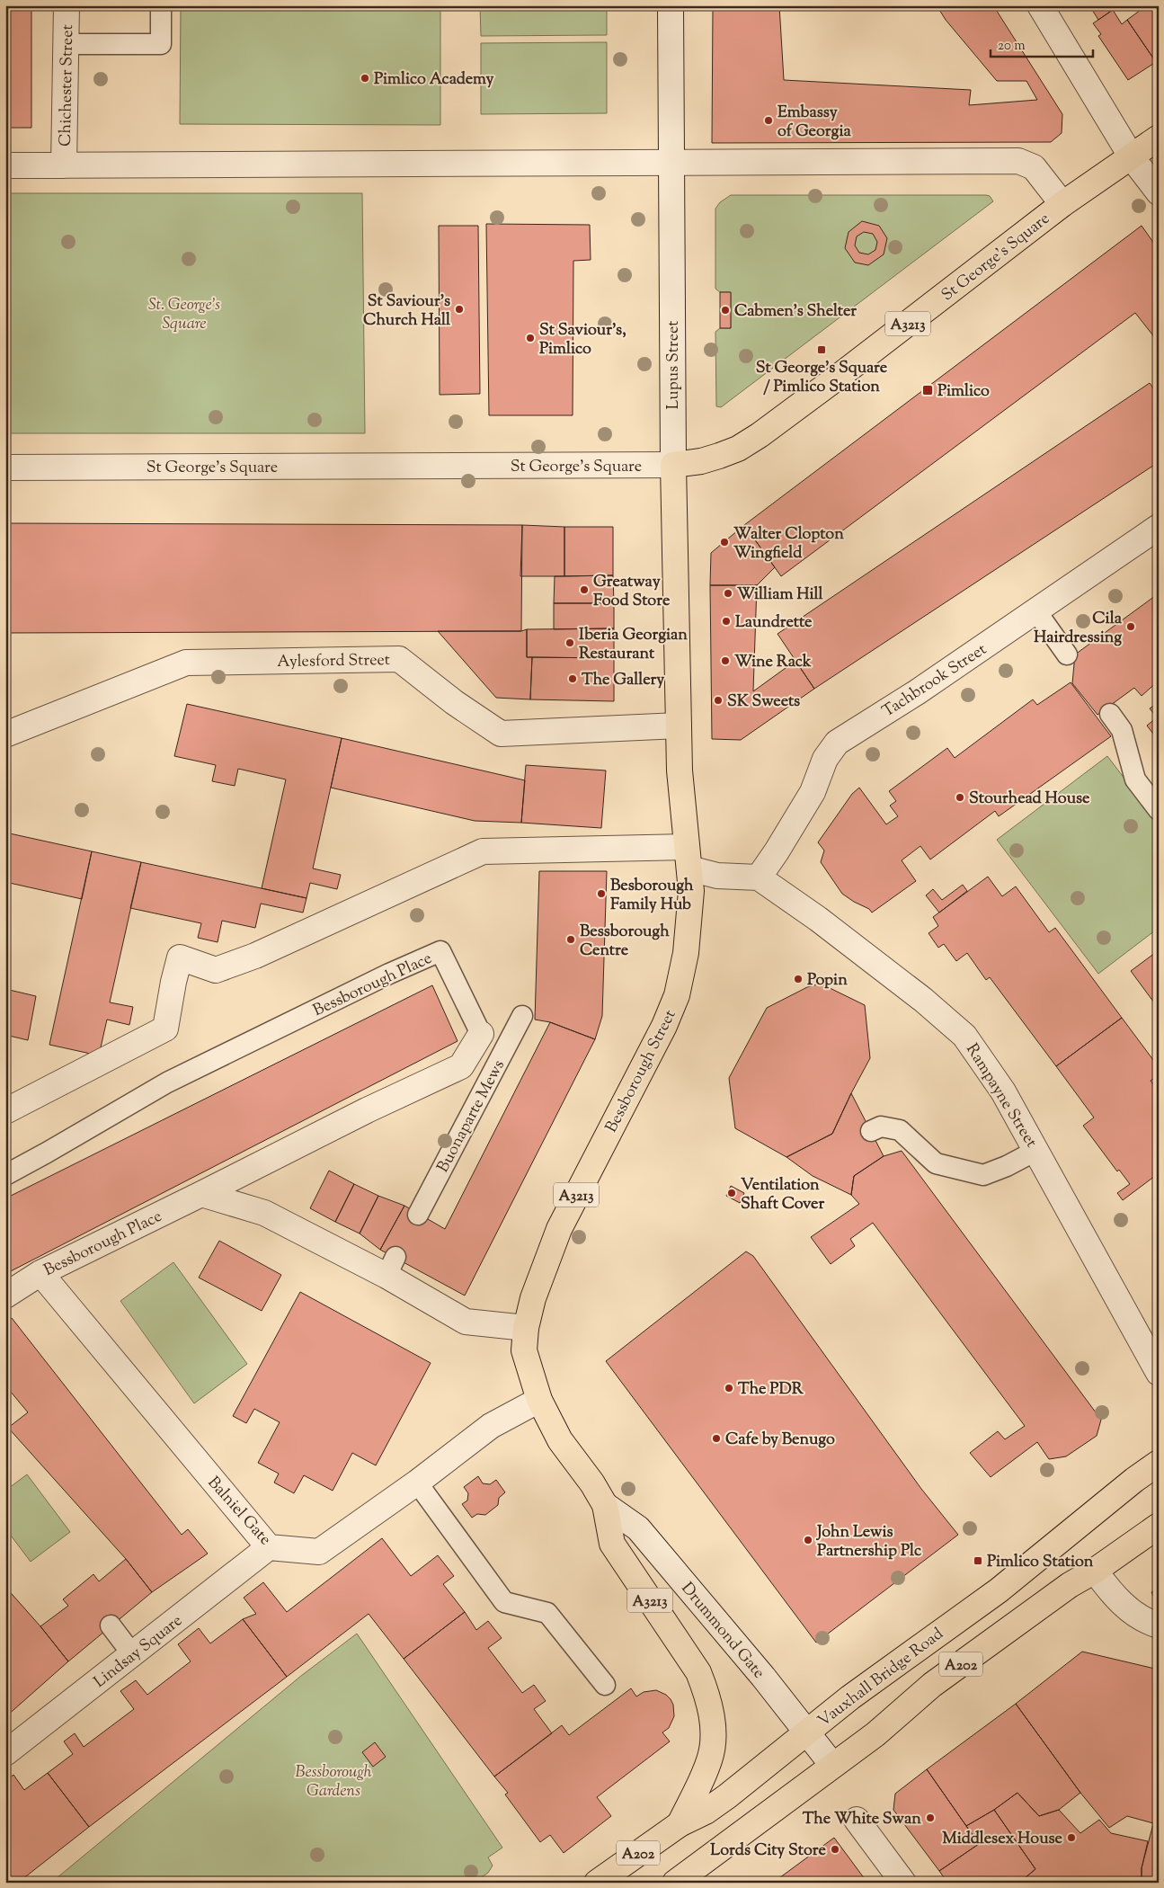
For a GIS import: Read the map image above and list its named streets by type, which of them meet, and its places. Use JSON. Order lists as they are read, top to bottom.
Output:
{
  "streets": {
    "main road": [
      "St George's Square",
      "A3213",
      "Lupus Street",
      "Bessborough Street",
      "Drummond Gate",
      "A202",
      "Vauxhall Bridge Road"
    ],
    "street": [
      "Chichester Street",
      "Aylesford Street",
      "Tachbrook Street",
      "Bessborough Place",
      "Rampayne Street",
      "Balniel Gate",
      "Lindsay Square"
    ],
    "lane": ["Buonaparte Mews"]
  },
  "crossings": [
    ["Chichester Street", "St George's Square"],
    ["St George's Square", "A3213"],
    ["St George's Square", "Lupus Street"],
    ["Lupus Street", "Aylesford Street"],
    ["Lupus Street", "Bessborough Street"],
    ["Aylesford Street", "Bessborough Street"],
    ["Tachbrook Street", "Rampayne Street"],
    ["Bessborough Place", "Balniel Gate"],
    ["Bessborough Street", "Balniel Gate"],
    ["Bessborough Street", "Drummond Gate"],
    ["Balniel Gate", "Drummond Gate"],
    ["Balniel Gate", "Lindsay Square"],
    ["Drummond Gate", "A202"],
    ["Drummond Gate", "Vauxhall Bridge Road"]
  ],
  "parks": ["St. George's Square", "Bessborough Gardens"],
  "places": {
    "other": [
      "Pimlico Academy",
      "Embassy of Georgia",
      "St Saviour's Church Hall",
      "Cabmen's Shelter",
      "St Saviour's, Pimlico",
      "Walter Clopton Wingfield",
      "Greatway Food Store",
      "William Hill",
      "Laundrette",
      "Cila Hairdressing",
      "Iberia Georgian Restaurant",
      "Wine Rack",
      "The Gallery",
      "SK Sweets",
      "Stourhead House",
      "Besborough Family Hub",
      "Bessborough Centre",
      "Popin",
      "Ventilation Shaft Cover",
      "The PDR",
      "Cafe by Benugo",
      "John Lewis Partnership Plc",
      "The White Swan",
      "Middlesex House",
      "Lords City Store"
    ],
    "transit": ["St George's Square / Pimlico Station", "Pimlico", "Pimlico Station"]
  },
  "scale_bar": "20 m"
}
